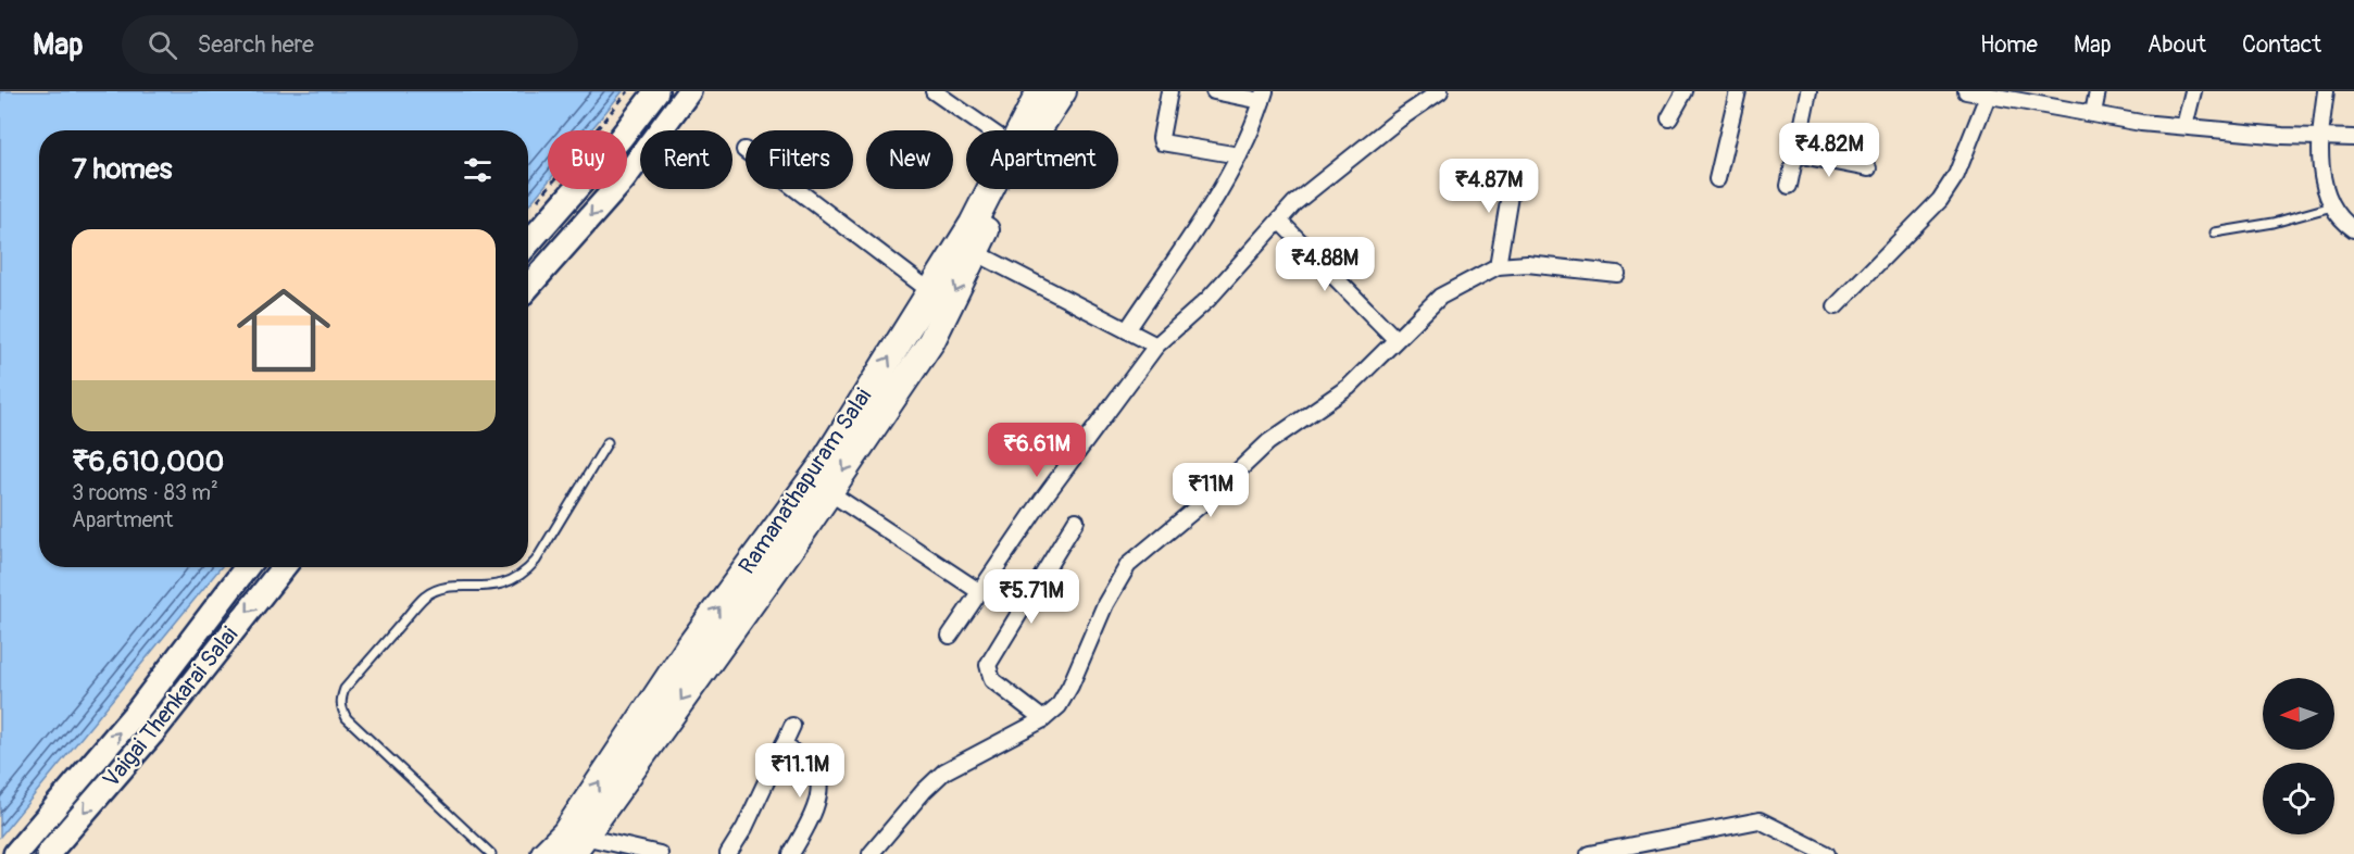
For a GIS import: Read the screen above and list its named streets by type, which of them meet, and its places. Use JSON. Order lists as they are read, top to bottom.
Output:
{
  "streets": {
    "highway": ["Ramanathapuram Salai"],
    "main road": ["Vaigai Thenkarai Salai"]
  },
  "north": "left",
  "page": {
    "header": "Map",
    "search": "Search here",
    "nav": [
      "Home",
      "Map",
      "About",
      "Contact"
    ],
    "price": [
      "₹4.82M",
      "₹4.87M",
      "₹4.88M",
      "₹6.61M",
      "₹11M",
      "₹5.71M",
      "₹11.1M"
    ],
    "chip": [
      "Buy",
      "Rent",
      "Filters",
      "New",
      "Apartment"
    ],
    "heading": "7 homes",
    "list": [
      {
        "name": "₹6,610,000",
        "note": "3 rooms · 83 m² · Apartment"
      }
    ]
  }
}
